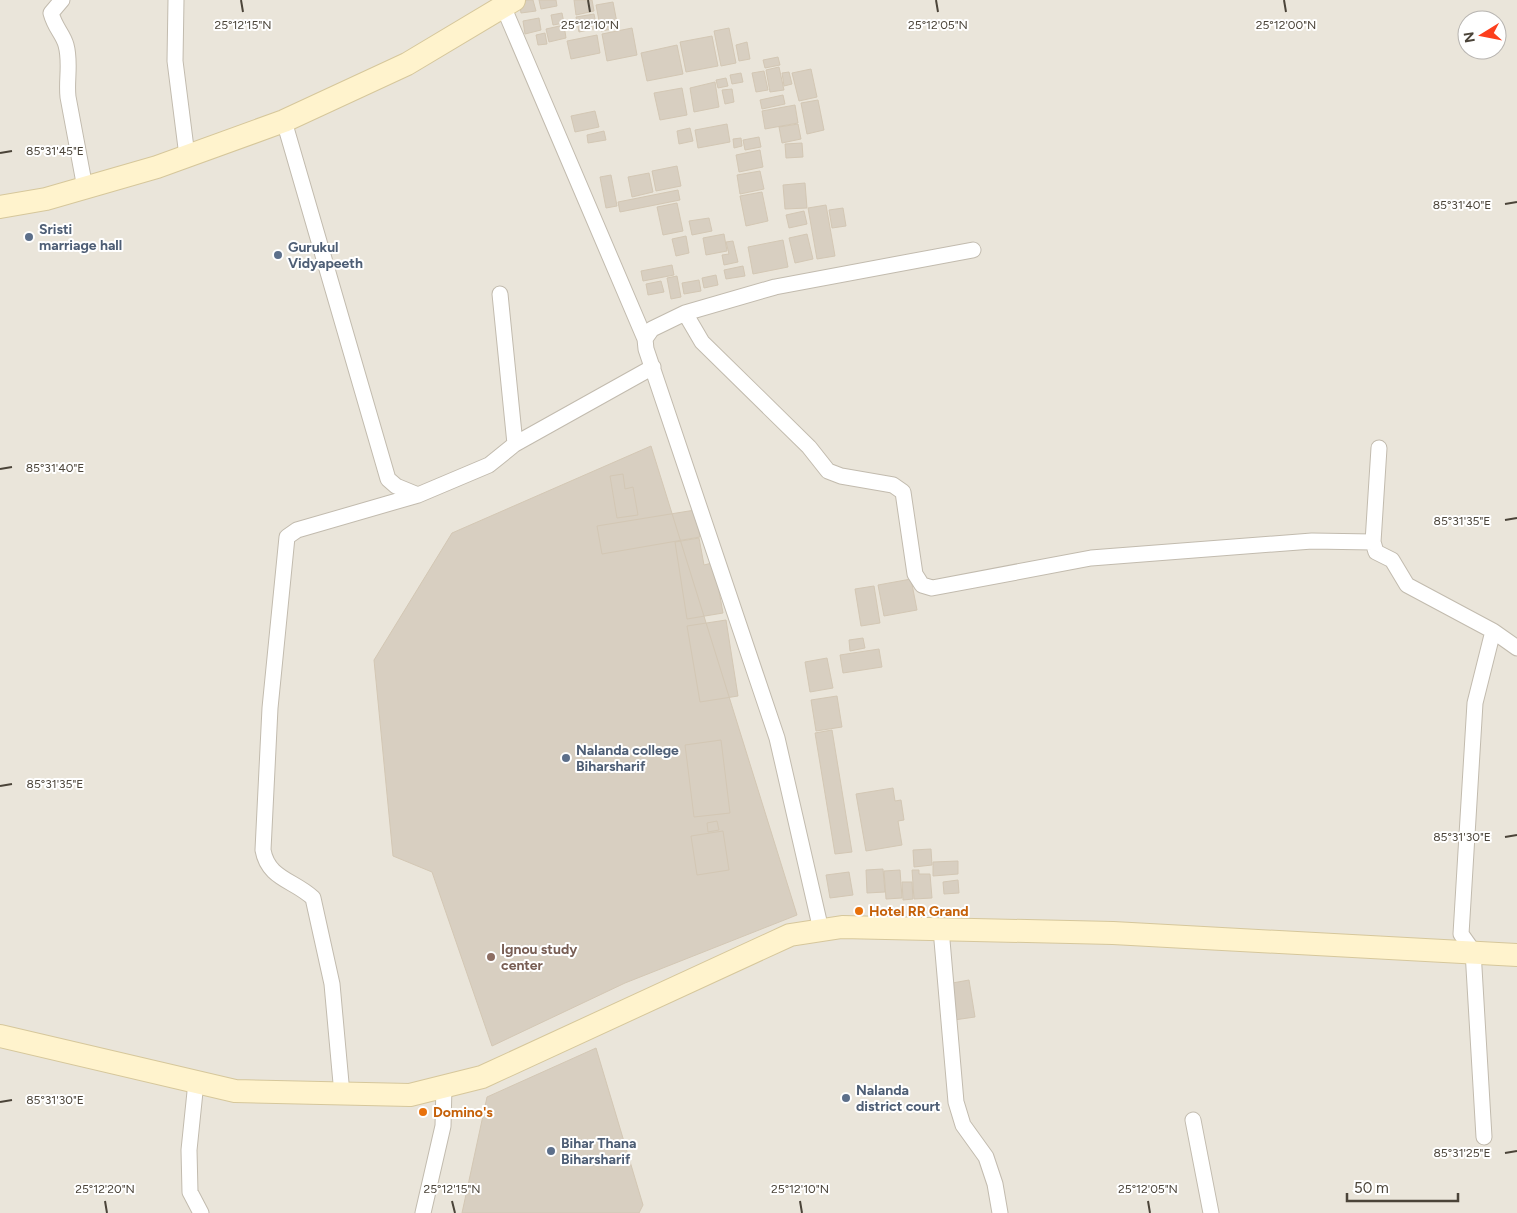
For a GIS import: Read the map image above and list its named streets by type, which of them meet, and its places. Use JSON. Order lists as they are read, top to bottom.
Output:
{
  "places": [
    "Sristi marriage hall",
    "Gurukul Vidyapeeth",
    "Nalanda college Biharsharif",
    "Hotel RR Grand",
    "Ignou study center",
    "Nalanda district court",
    "Domino's",
    "Bihar Thana Biharsharif"
  ],
  "scale_bar": "50 m",
  "north": "left",
  "coordinates": [
    "25°12'15\"N",
    "25°12'10\"N",
    "25°12'05\"N",
    "25°12'00\"N",
    "85°31'45\"E",
    "85°31'40\"E",
    "85°31'35\"E",
    "85°31'30\"E",
    "85°31'25\"E",
    "25°12'20\"N"
  ]
}
